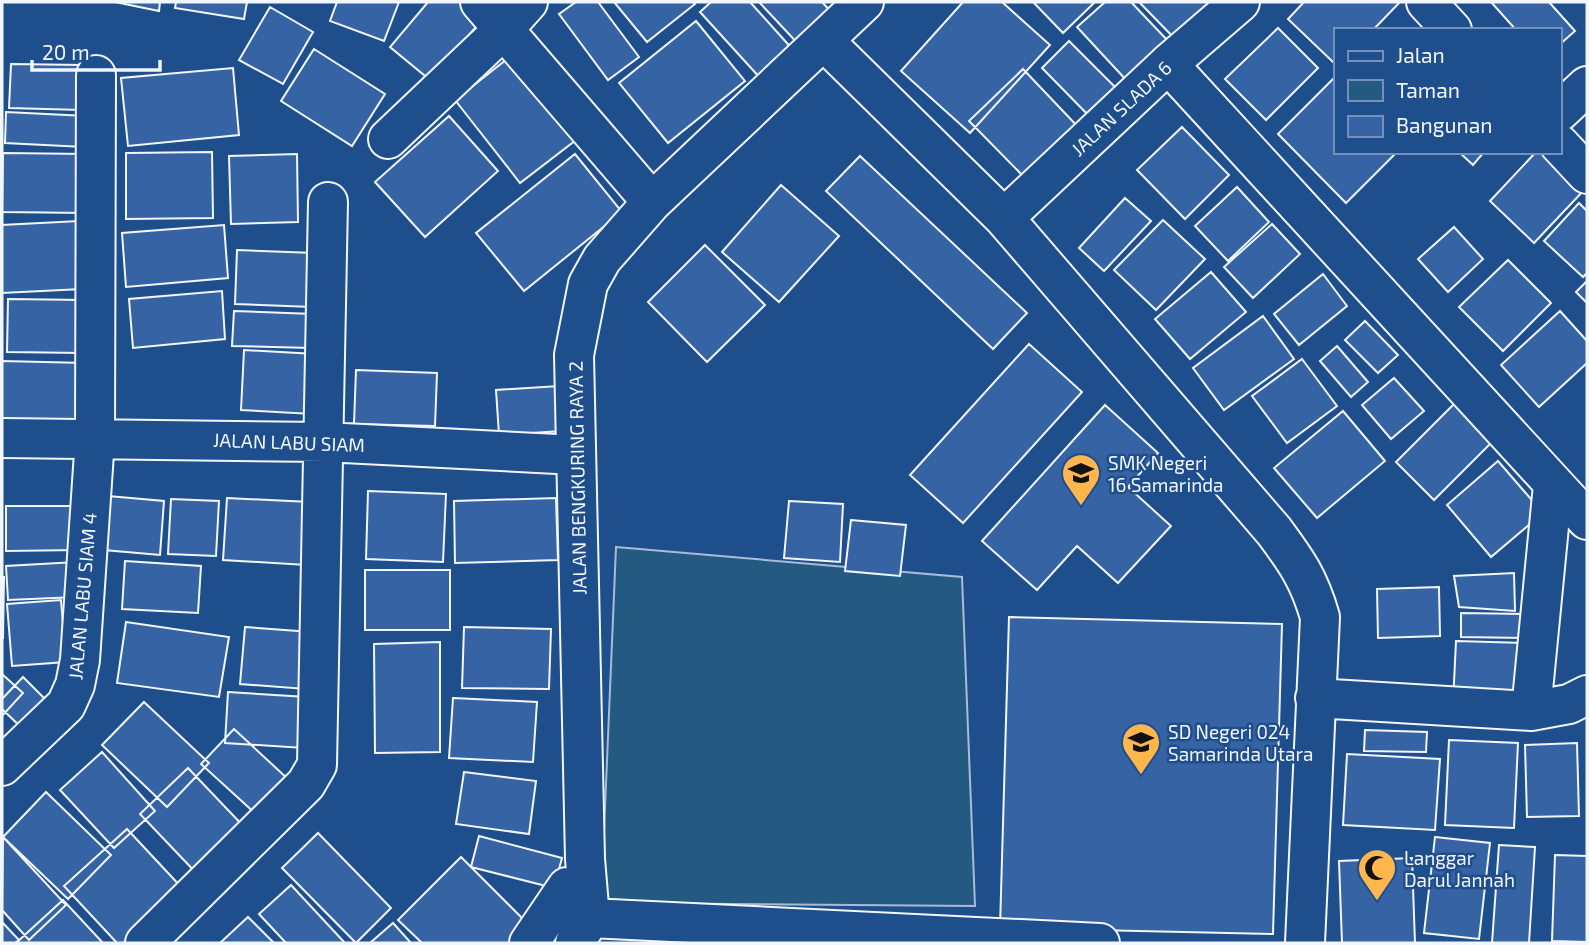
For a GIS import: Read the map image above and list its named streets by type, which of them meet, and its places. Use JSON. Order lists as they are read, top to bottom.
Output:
{
  "streets": {
    "street": [
      "JALAN SLADA 6",
      "JALAN LABU SIAM",
      "JALAN BENGKURING RAYA 2",
      "JALAN LABU SIAM 4"
    ]
  },
  "crossings": [
    ["JALAN LABU SIAM", "JALAN BENGKURING RAYA 2"],
    ["JALAN LABU SIAM", "JALAN LABU SIAM 4"]
  ],
  "places": {
    "school or university": ["SMK Negeri 16 Samarinda", "SD Negeri 024 Samarinda Utara"],
    "mosque": ["Langgar Darul Jannah"]
  },
  "legend": ["Jalan", "Taman", "Bangunan"],
  "scale_bar": "20 m"
}
